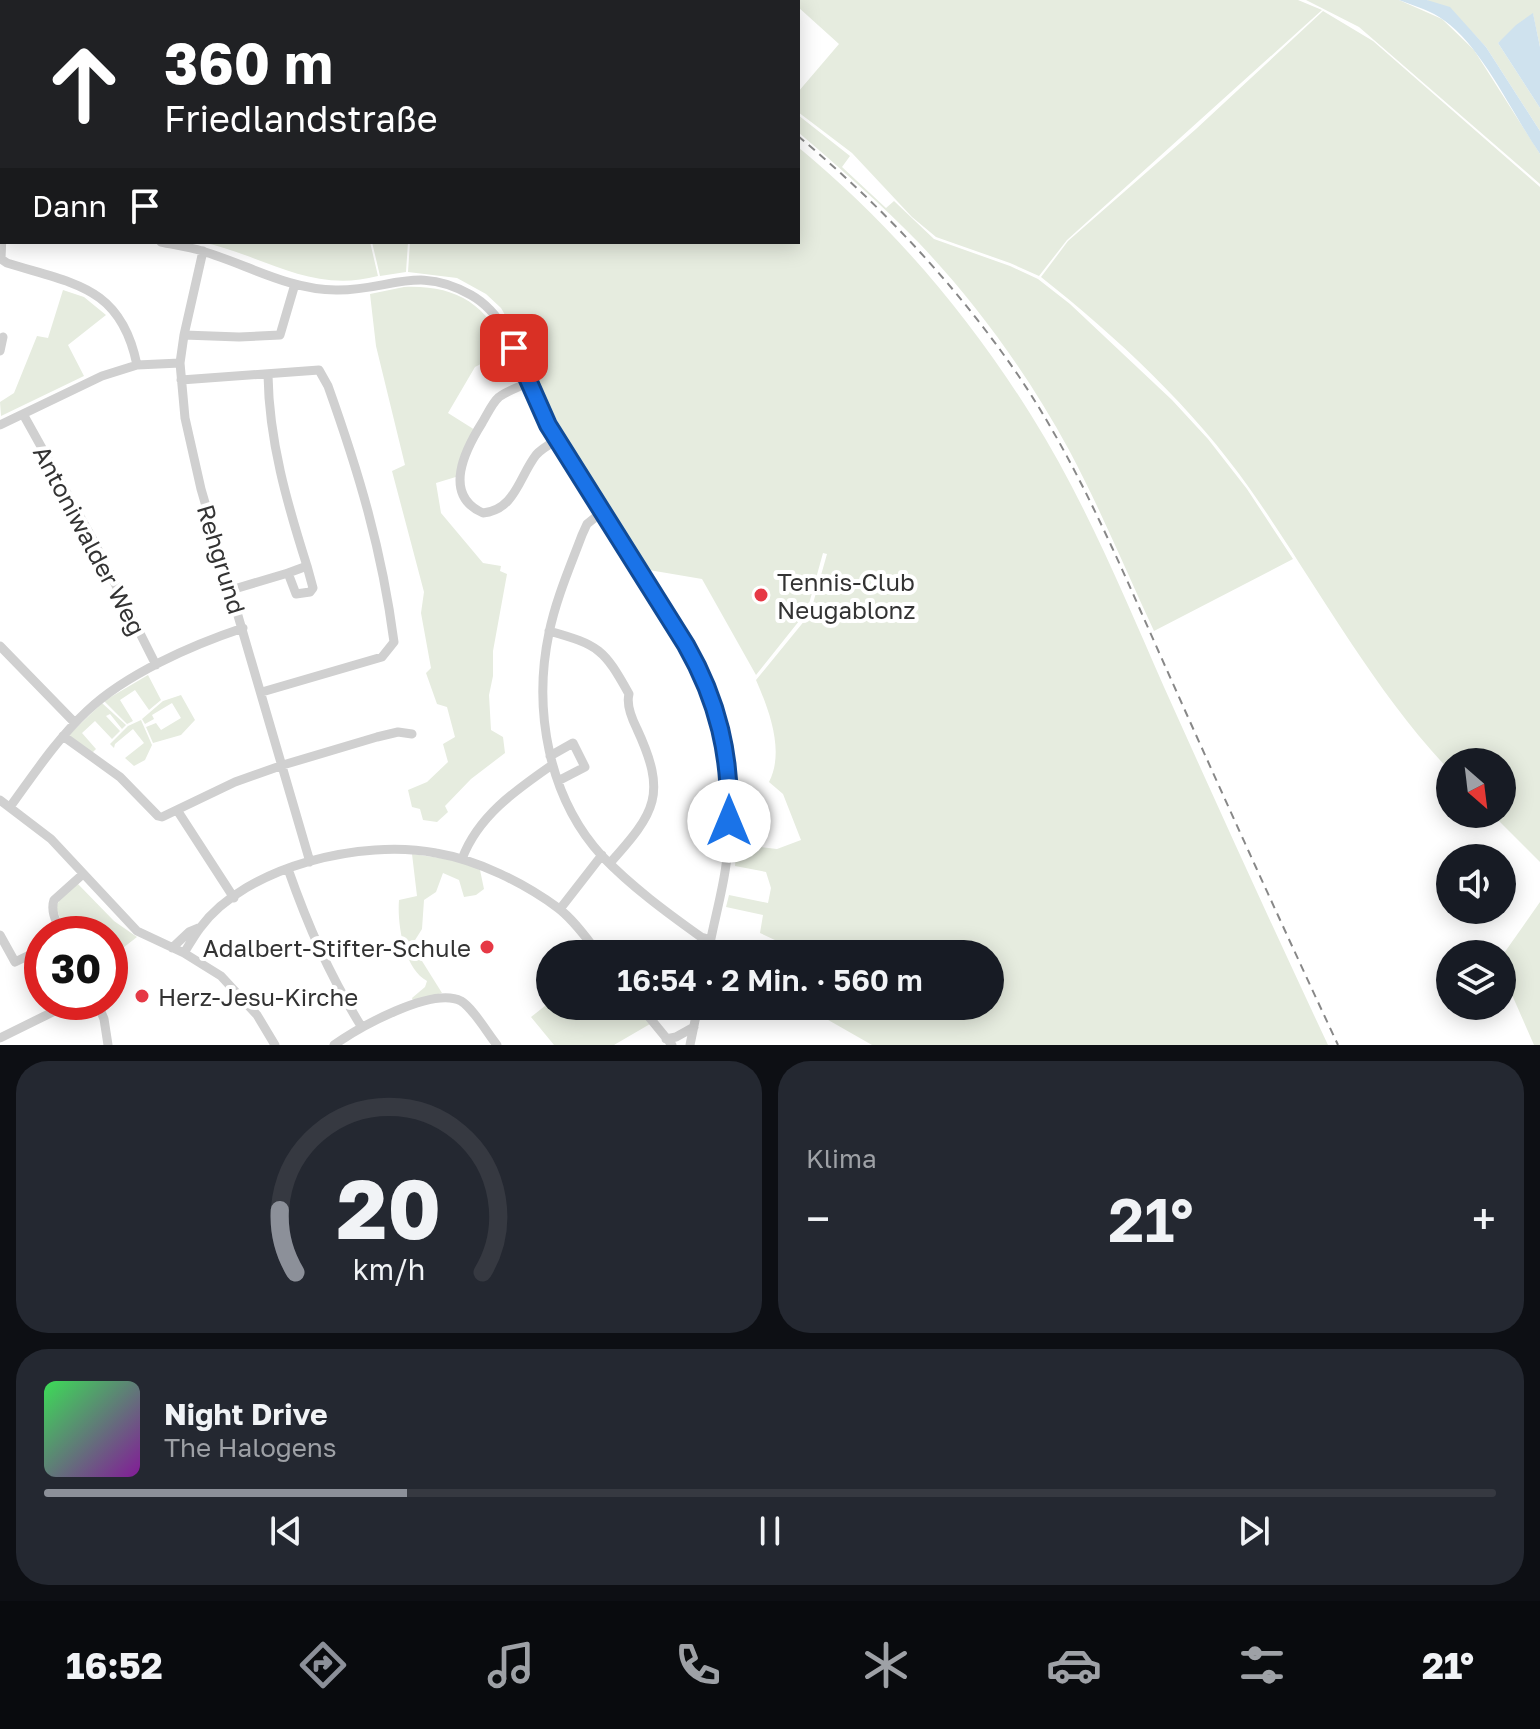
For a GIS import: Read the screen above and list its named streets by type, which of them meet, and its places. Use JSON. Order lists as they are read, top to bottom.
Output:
{
  "streets": {
    "street": ["Antoniwalder Weg", "Rehgrund"]
  },
  "places": ["Tennis-Club Neugablonz", "Adalbert-Stifter-Schule", "Herz-Jesu-Kirche"],
  "north": "bottom right",
  "page": {
    "turn": ["360 m", "Friedlandstraße"],
    "then": "Dann",
    "limit": "30",
    "trip": "16:54 · 2 Min. · 560 m",
    "tile": "Klima",
    "heat": ["−", "21°", "+"],
    "song": ["Night Drive", "The Halogens"],
    "tabs": ["16:52", "21°"],
    "gauge": ["20", "km/h"]
  }
}
